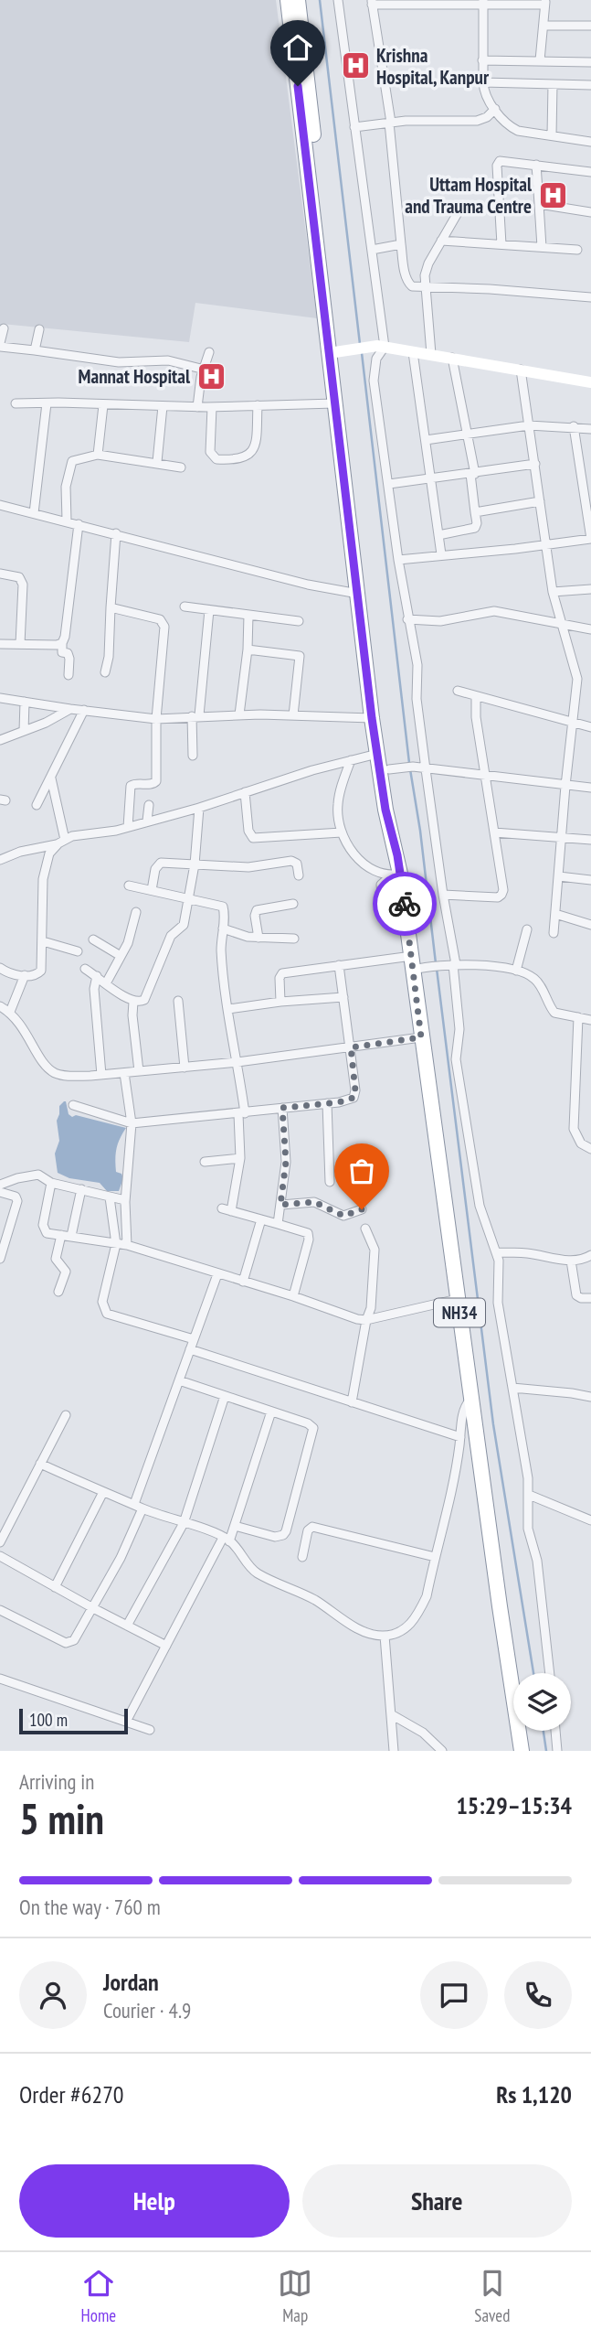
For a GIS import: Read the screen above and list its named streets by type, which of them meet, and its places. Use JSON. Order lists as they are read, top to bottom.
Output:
{
  "streets": {
    "highway": ["NH34"]
  },
  "places": {
    "hospital": ["Krishna Hospital, Kanpur", "Uttam Hospital and Trauma Centre", "Mannat Hospital"]
  },
  "scale_bar": "100 m",
  "page": {
    "scale": "100 m",
    "heading": ["5 min", "Arriving in", "15:29–15:34"],
    "panel": [
      "Jordan",
      "Courier · 4.9",
      "Order #6270",
      "Rs 1,120"
    ],
    "bar": "On the way · 760 m",
    "buttons": ["Help", "Share"],
    "tabs": ["Home", "Map", "Saved"]
  }
}
